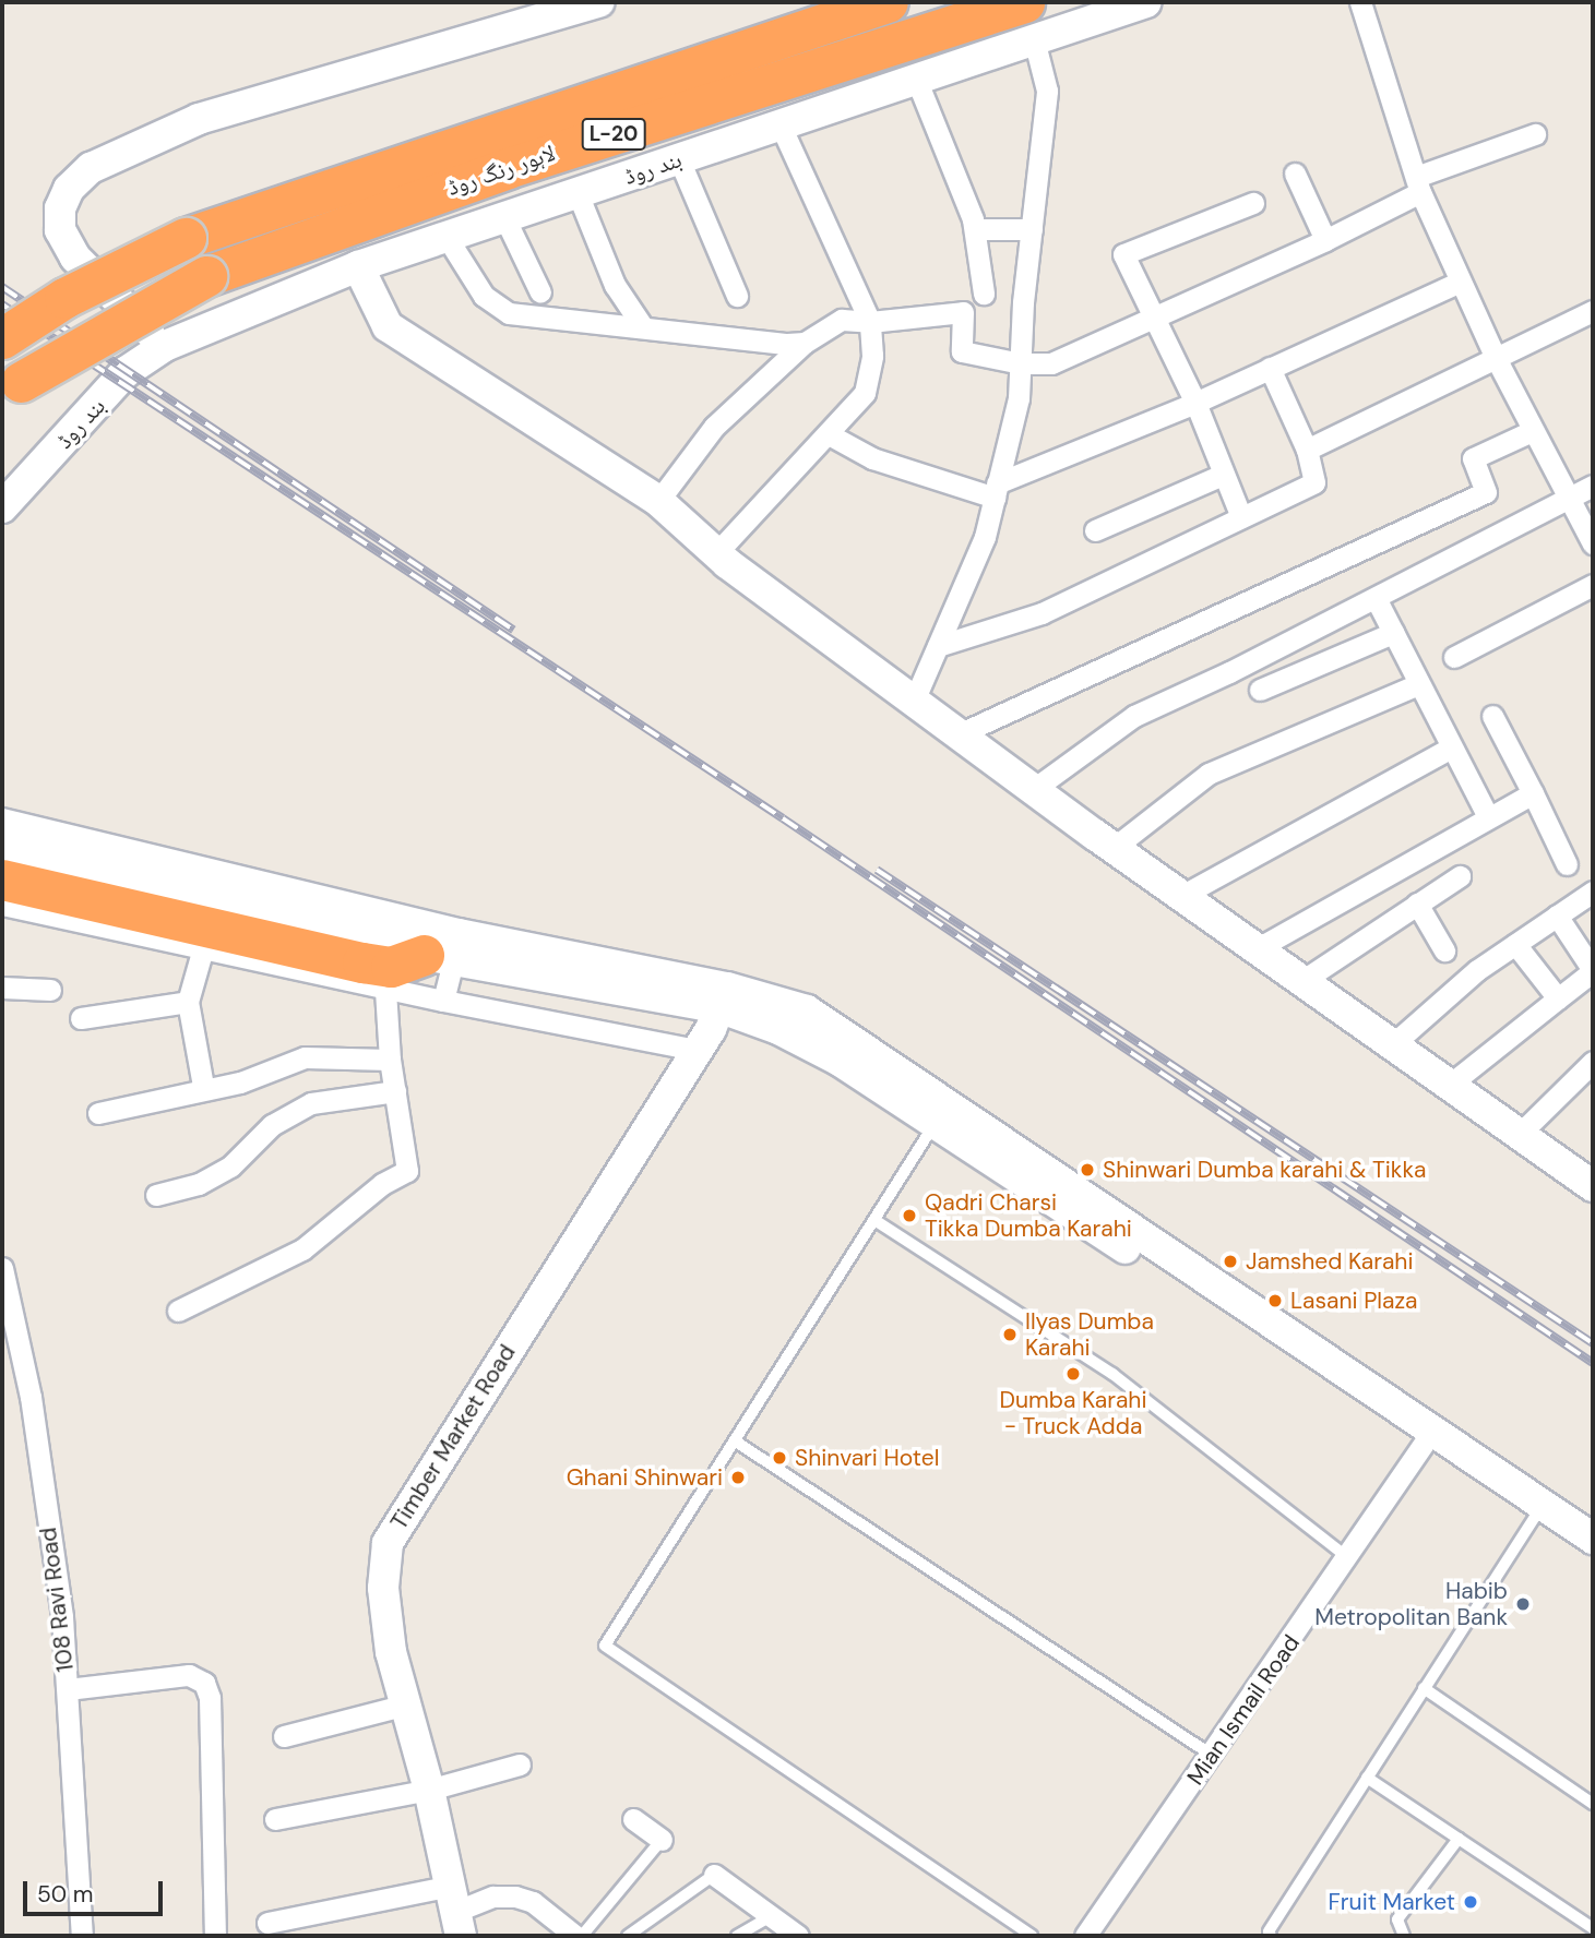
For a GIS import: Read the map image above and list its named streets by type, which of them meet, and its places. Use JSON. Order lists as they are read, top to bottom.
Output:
{
  "streets": {
    "highway": ["L-20", "لاہور رنگ روڈ"],
    "main road": ["بند روڈ", "Timber Market Road"],
    "street": ["108 Ravi Road", "Mian Ismail Road"]
  },
  "crossings": [
    ["بند روڈ", "لاہور رنگ روڈ"]
  ],
  "places": [
    "Shinwari Dumba karahi & Tikka",
    "Qadri Charsi Tikka Dumba Karahi",
    "Jamshed Karahi",
    "Lasani Plaza",
    "Ilyas Dumba Karahi",
    "Dumba Karahi - Truck Adda",
    "Shinvari Hotel",
    "Ghani Shinwari",
    "Habib Metropolitan Bank",
    "Fruit Market"
  ],
  "scale_bar": "50 m"
}
